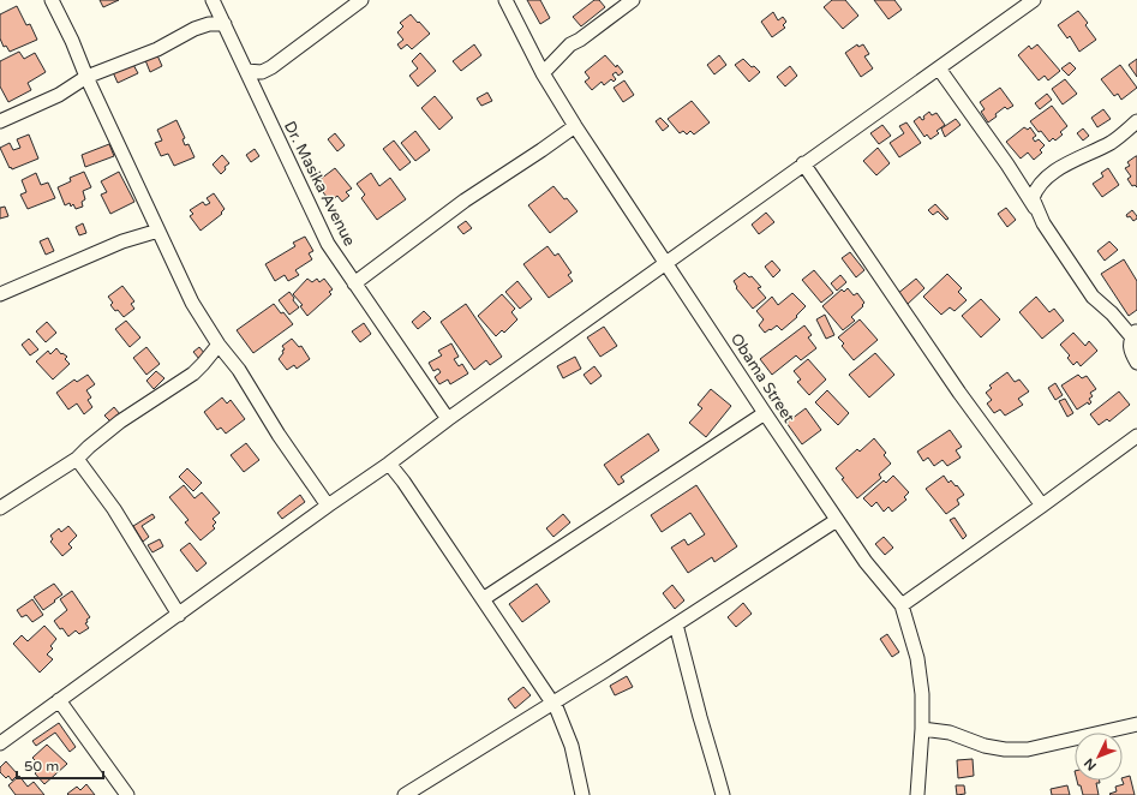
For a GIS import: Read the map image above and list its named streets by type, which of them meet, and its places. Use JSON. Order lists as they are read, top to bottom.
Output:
{
  "streets": {
    "street": ["Dr. Masika Avenue", "Obama Street"]
  },
  "scale_bar": "50 m",
  "north": "bottom left"
}
